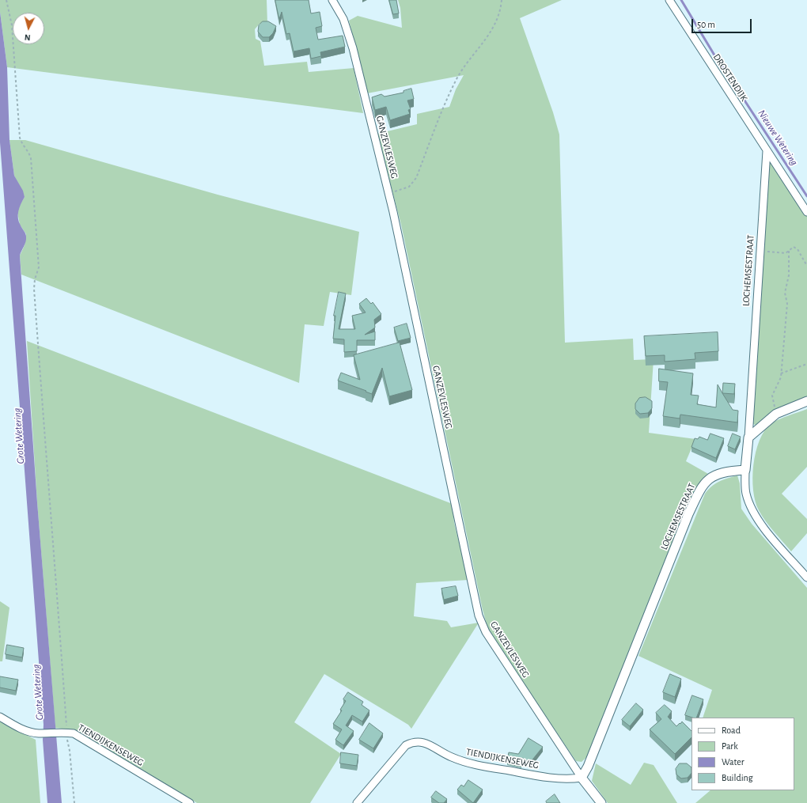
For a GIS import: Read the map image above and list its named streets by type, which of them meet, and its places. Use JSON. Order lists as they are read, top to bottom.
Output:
{
  "streets": {
    "street": [
      "DROSTENDIJK",
      "GANZEVLESWEG",
      "LOCHEMSESTRAAT",
      "TIENDIJKENSEWEG"
    ]
  },
  "crossings": [
    ["DROSTENDIJK", "LOCHEMSESTRAAT"],
    ["GANZEVLESWEG", "LOCHEMSESTRAAT"],
    ["GANZEVLESWEG", "TIENDIJKENSEWEG"],
    ["LOCHEMSESTRAAT", "TIENDIJKENSEWEG"]
  ],
  "water": ["Nieuwe Wetering", "Grote Wetering"],
  "legend": [
    "Road",
    "Park",
    "Water",
    "Building"
  ],
  "scale_bar": "50 m",
  "north": "bottom"
}
